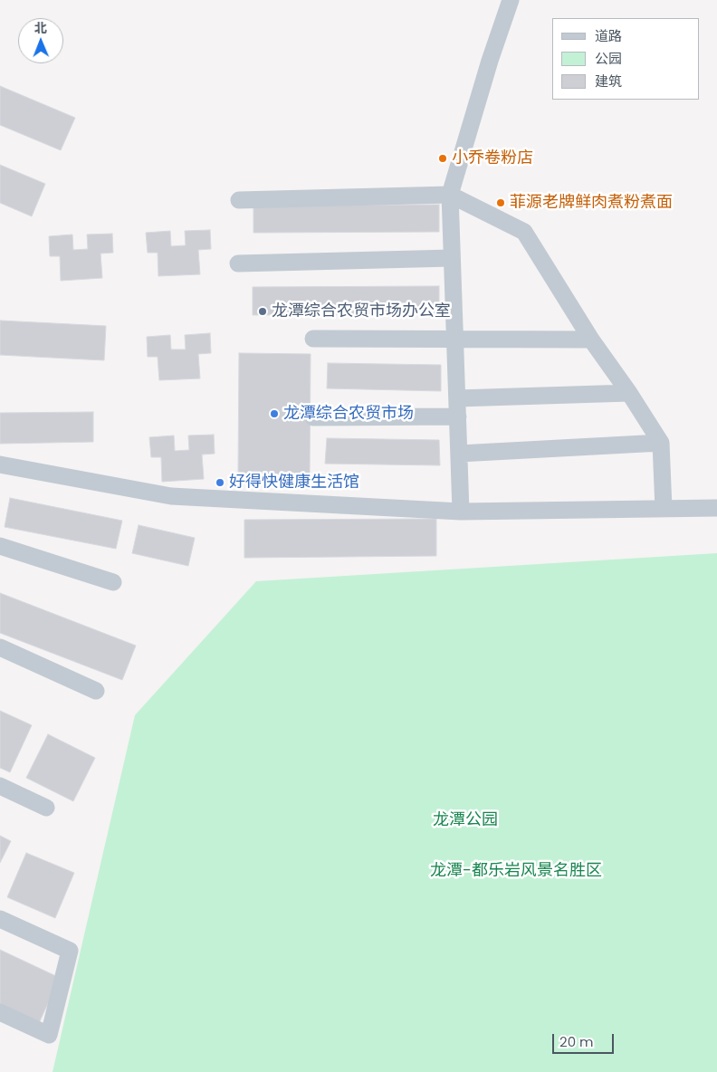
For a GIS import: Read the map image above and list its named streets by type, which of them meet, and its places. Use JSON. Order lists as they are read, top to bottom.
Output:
{
  "parks": ["龙潭公园", "龙潭-都乐岩风景名胜区"],
  "places": [
    "小乔卷粉店",
    "菲源老牌鲜肉煮粉煮面",
    "龙潭综合农贸市场办公室",
    "龙潭综合农贸市场",
    "好得快健康生活馆"
  ],
  "legend": ["道路", "公园", "建筑"],
  "scale_bar": "20 m",
  "north": "top"
}
